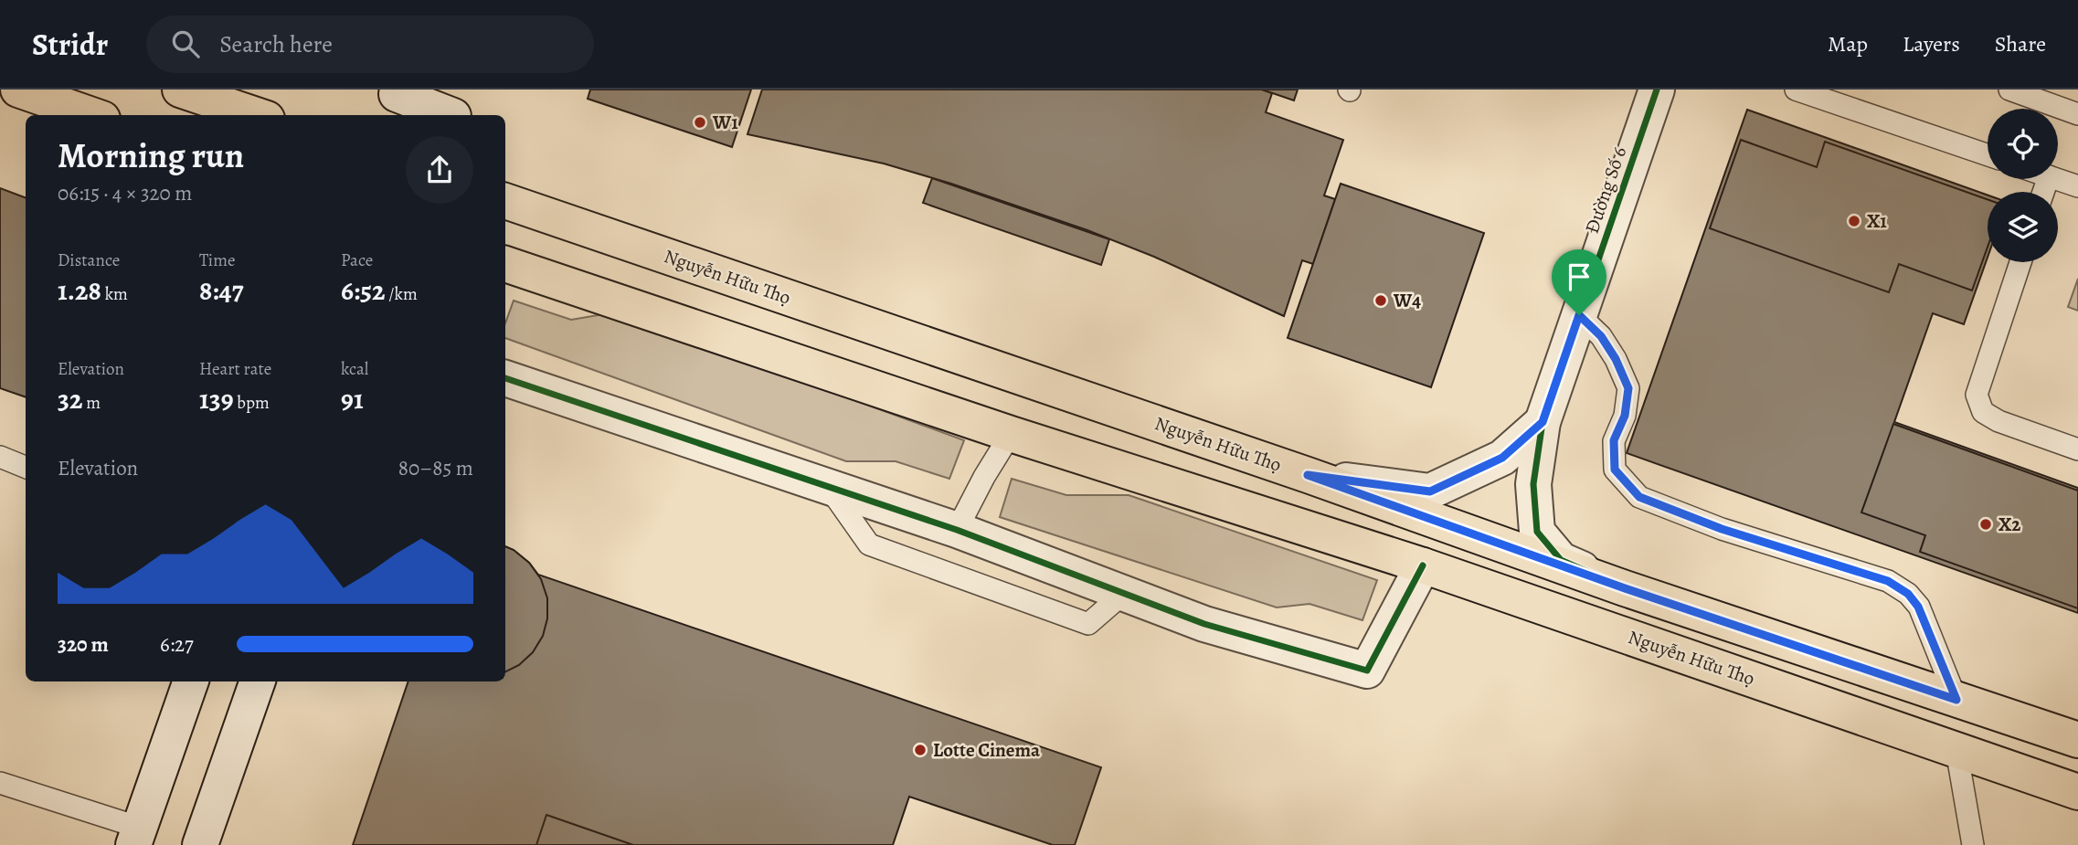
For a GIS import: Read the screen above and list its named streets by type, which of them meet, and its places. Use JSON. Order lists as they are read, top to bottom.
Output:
{
  "streets": {
    "main road": ["Nguyễn Hữu Thọ"],
    "street": ["Đường Số 6"]
  },
  "crossings": [
    ["Đường Số 6", "Nguyễn Hữu Thọ"]
  ],
  "places": [
    "W1",
    "X1",
    "W4",
    "X2",
    "Lotte Cinema"
  ],
  "page": {
    "header": "Stridr",
    "search": "Search here",
    "nav": ["Map", "Layers", "Share"],
    "heading": ["Morning run", "06:15 · 4 × 320 m"],
    "stats": [
      ["Distance", "1.28 km"],
      ["Time", "8:47"],
      ["Pace", "6:52 /km"],
      ["Elevation", "32 m"],
      ["Heart rate", "139 bpm"],
      ["kcal", "91"]
    ],
    "chart": ["Elevation", "80–85 m"],
    "list": [
      {
        "name": "320 m",
        "note": "6:27"
      }
    ]
  }
}
